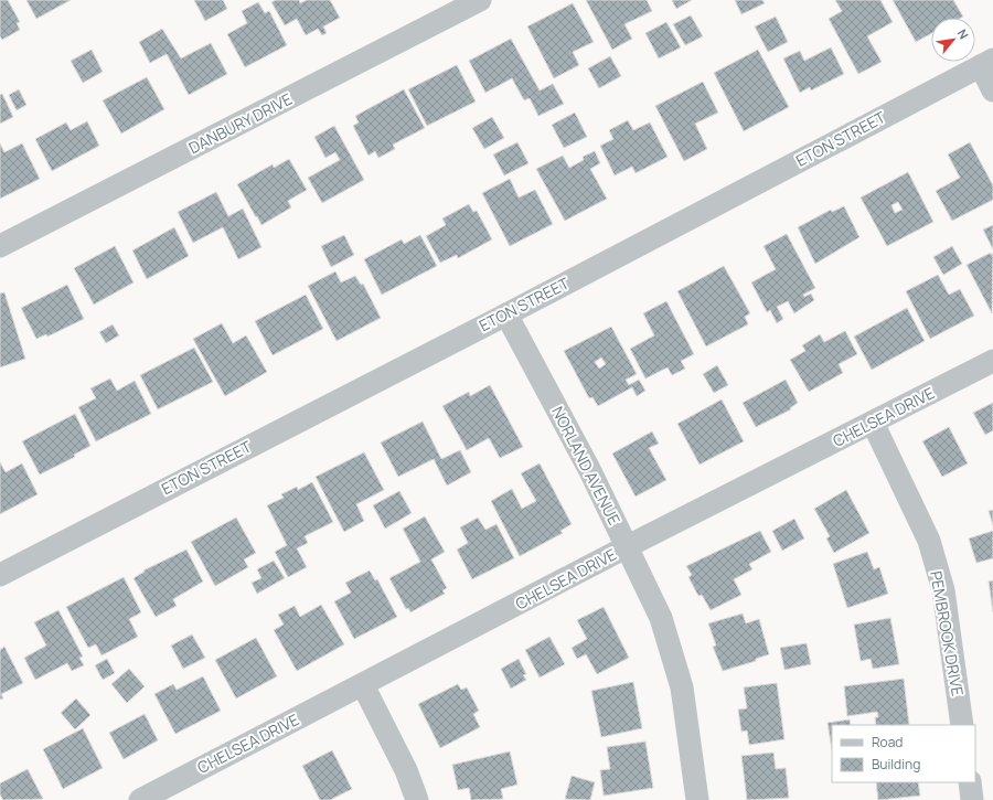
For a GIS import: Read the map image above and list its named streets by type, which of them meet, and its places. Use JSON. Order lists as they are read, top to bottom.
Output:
{
  "streets": {
    "street": [
      "DANBURY DRIVE",
      "ETON STREET",
      "CHELSEA DRIVE",
      "NORLAND AVENUE",
      "PEMBROOK DRIVE"
    ]
  },
  "crossings": [
    ["ETON STREET", "NORLAND AVENUE"],
    ["CHELSEA DRIVE", "NORLAND AVENUE"],
    ["CHELSEA DRIVE", "PEMBROOK DRIVE"]
  ],
  "legend": ["Road", "Building"],
  "north": "top right"
}
